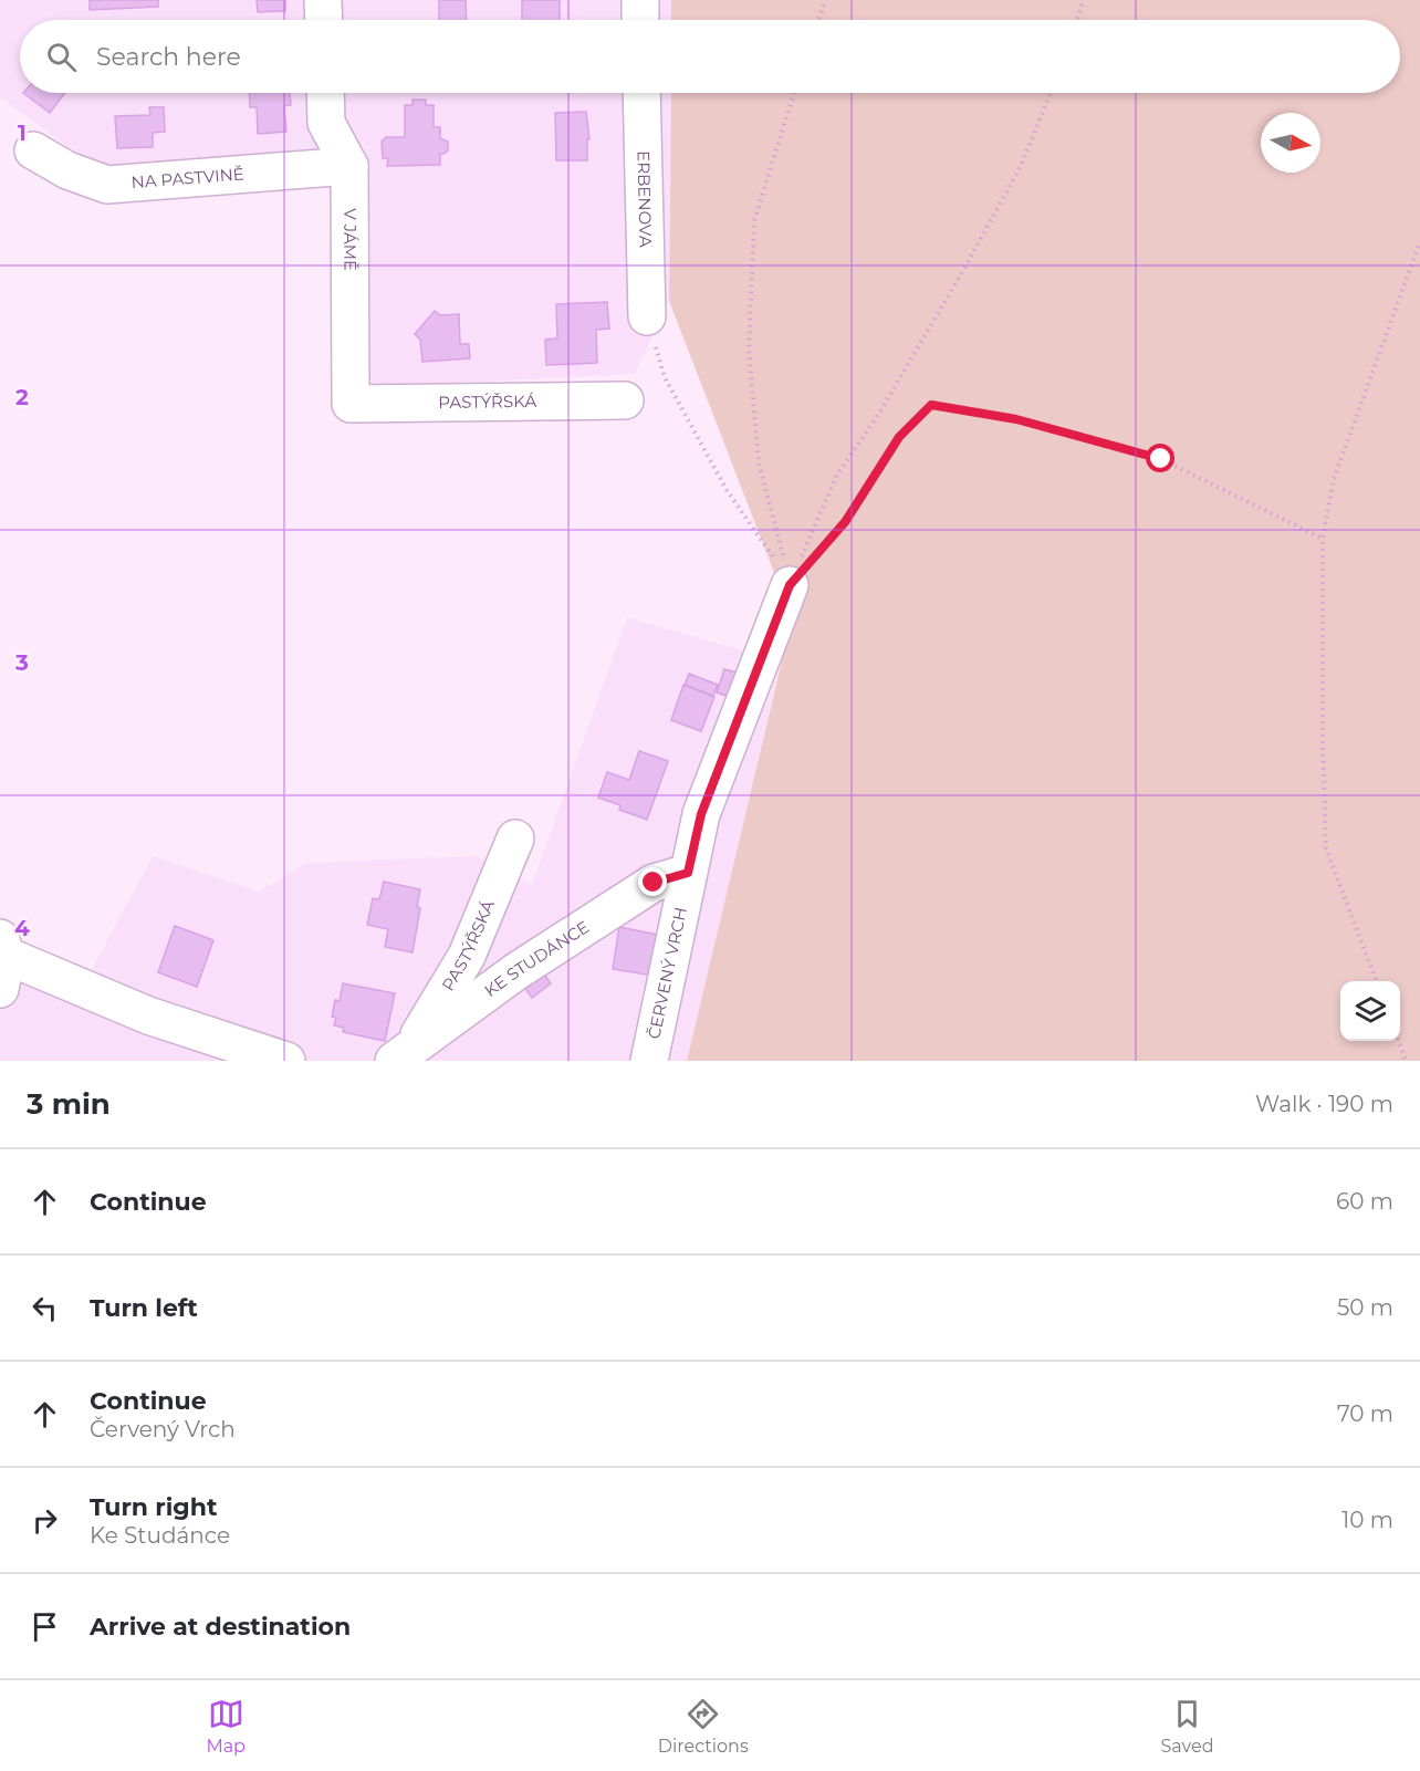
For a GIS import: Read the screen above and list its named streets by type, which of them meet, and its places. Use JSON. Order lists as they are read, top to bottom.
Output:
{
  "streets": {
    "street": [
      "NA PASTVINĚ",
      "ERBENOVA",
      "V JÁMĚ",
      "PASTÝŘSKÁ",
      "KE STUDÁNCE",
      "ČERVENÝ VRCH"
    ]
  },
  "crossings": [
    ["NA PASTVINĚ", "V JÁMĚ"],
    ["V JÁMĚ", "PASTÝŘSKÁ"],
    ["PASTÝŘSKÁ", "KE STUDÁNCE"],
    ["KE STUDÁNCE", "ČERVENÝ VRCH"]
  ],
  "north": "right",
  "page": {
    "search": "Search here",
    "heading": ["3 min", "Walk · 190 m"],
    "list": [
      ["Continue", "60 m"],
      ["Turn left", "50 m"],
      ["Continue", "Červený Vrch", "70 m"],
      ["Turn right", "Ke Studánce", "10 m"],
      "Arrive at destination"
    ],
    "nav": ["Map", "Directions", "Saved"]
  },
  "grid": {
    "rows": [
      "1",
      "2",
      "3",
      "4"
    ]
  }
}
